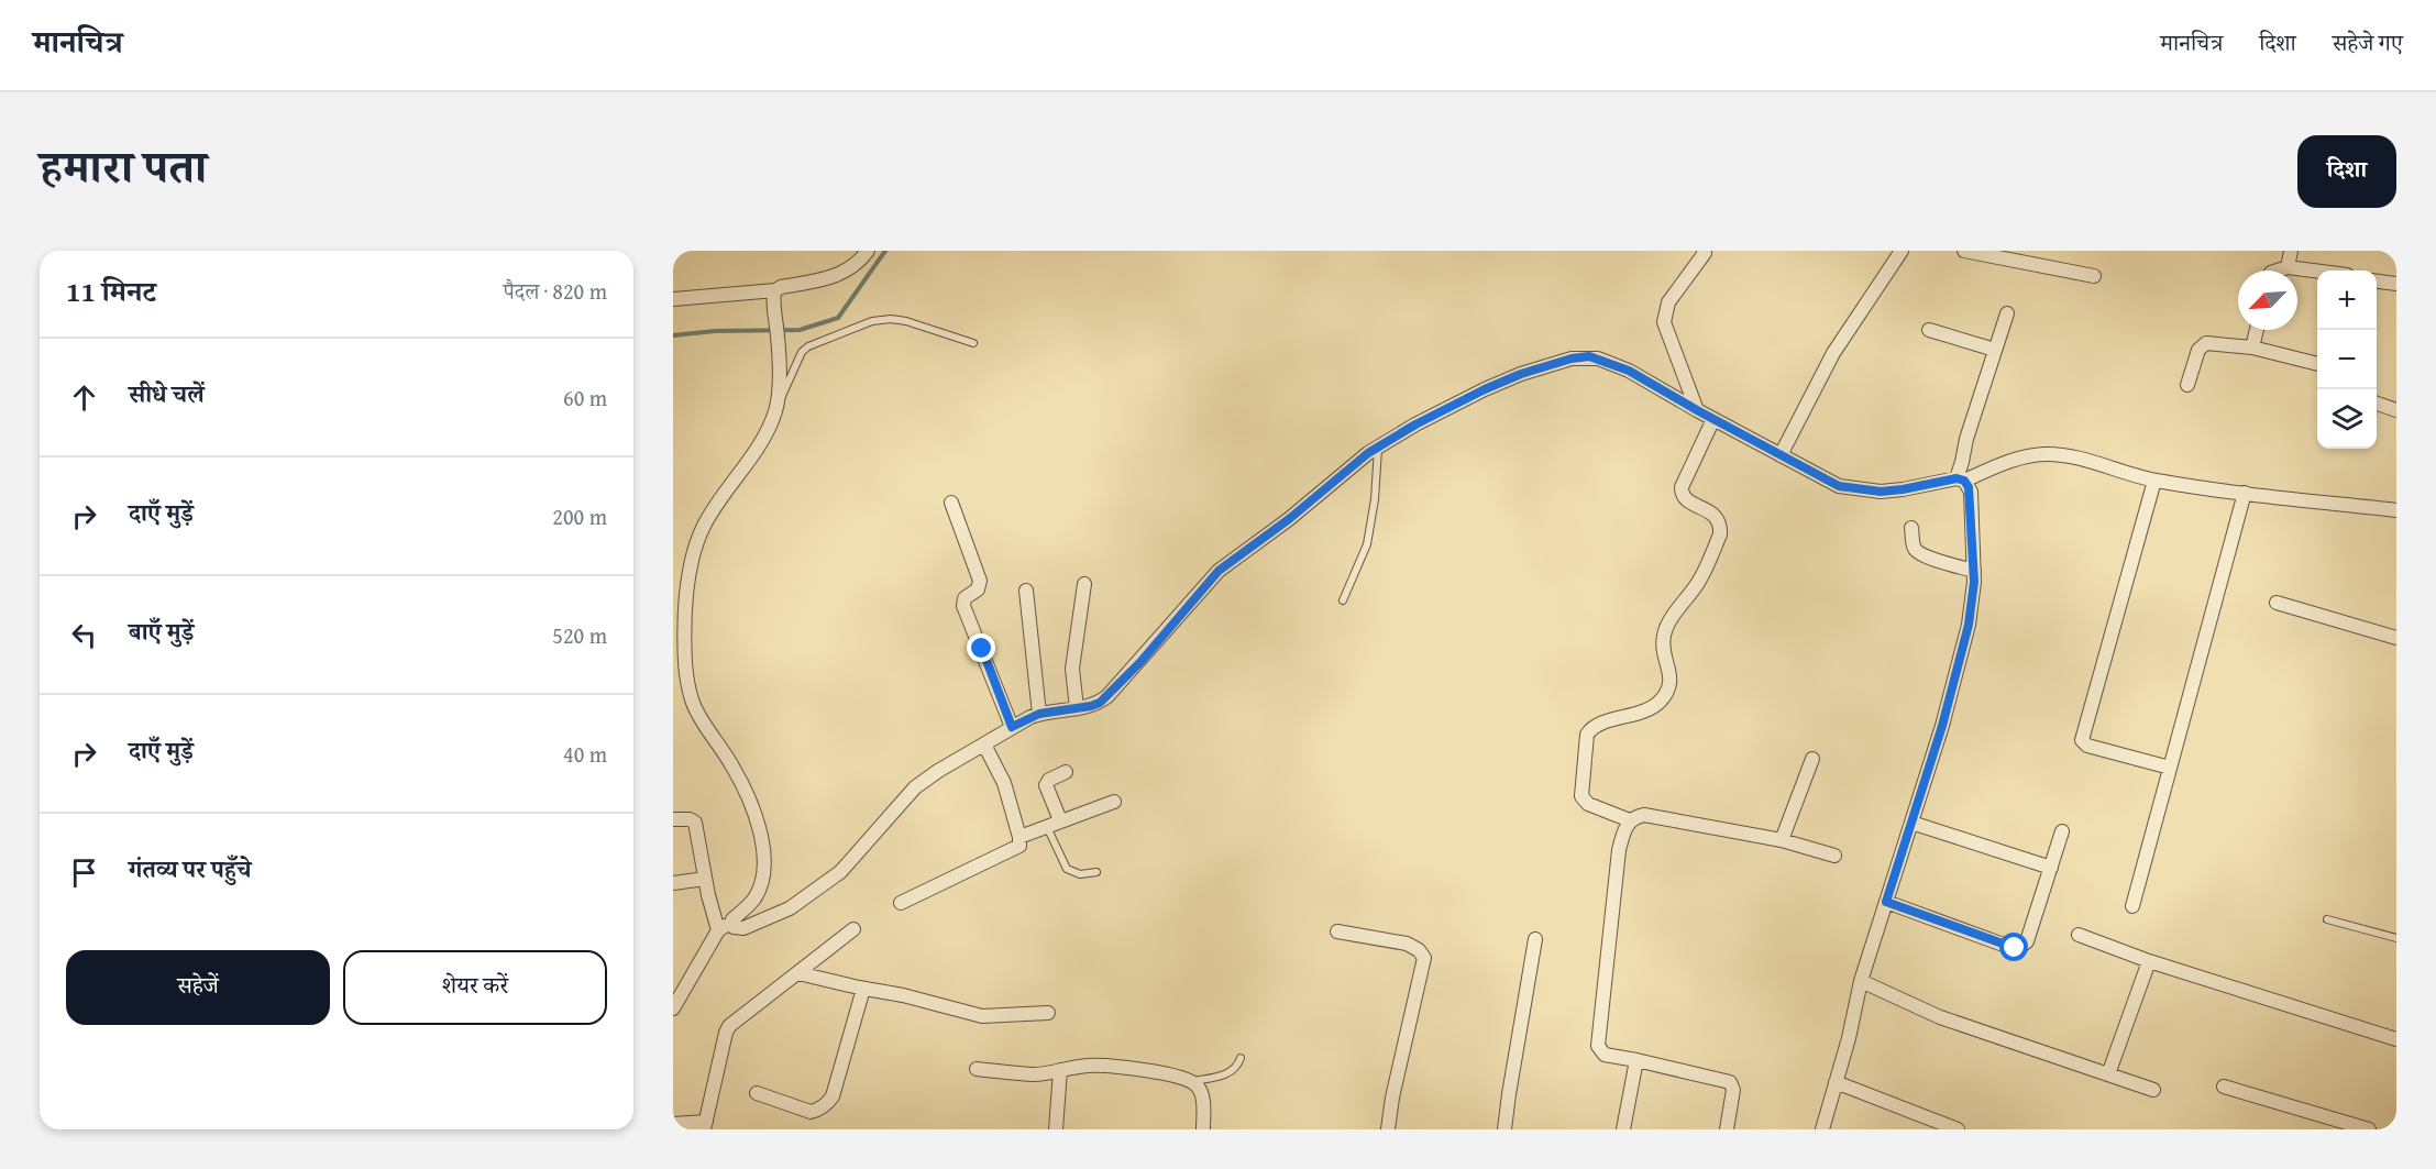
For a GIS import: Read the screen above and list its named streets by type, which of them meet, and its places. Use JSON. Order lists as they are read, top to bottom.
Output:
{
  "north": "bottom left",
  "page": {
    "header": "मानचित्र",
    "nav": ["मानचित्र", "दिशा", "सहेजे गए"],
    "title": "हमारा पता",
    "buttons": [
      "दिशा",
      ["सहेजें", "शेयर करें"]
    ],
    "heading": ["11 मिनट", "पैदल · 820 m"],
    "map_buttons": ["+", "−"],
    "list": [
      ["सीधे चलें", "60 m"],
      ["दाएँ मुड़ें", "200 m"],
      ["बाएँ मुड़ें", "520 m"],
      ["दाएँ मुड़ें", "40 m"],
      "गंतव्य पर पहुँचे"
    ]
  }
}
